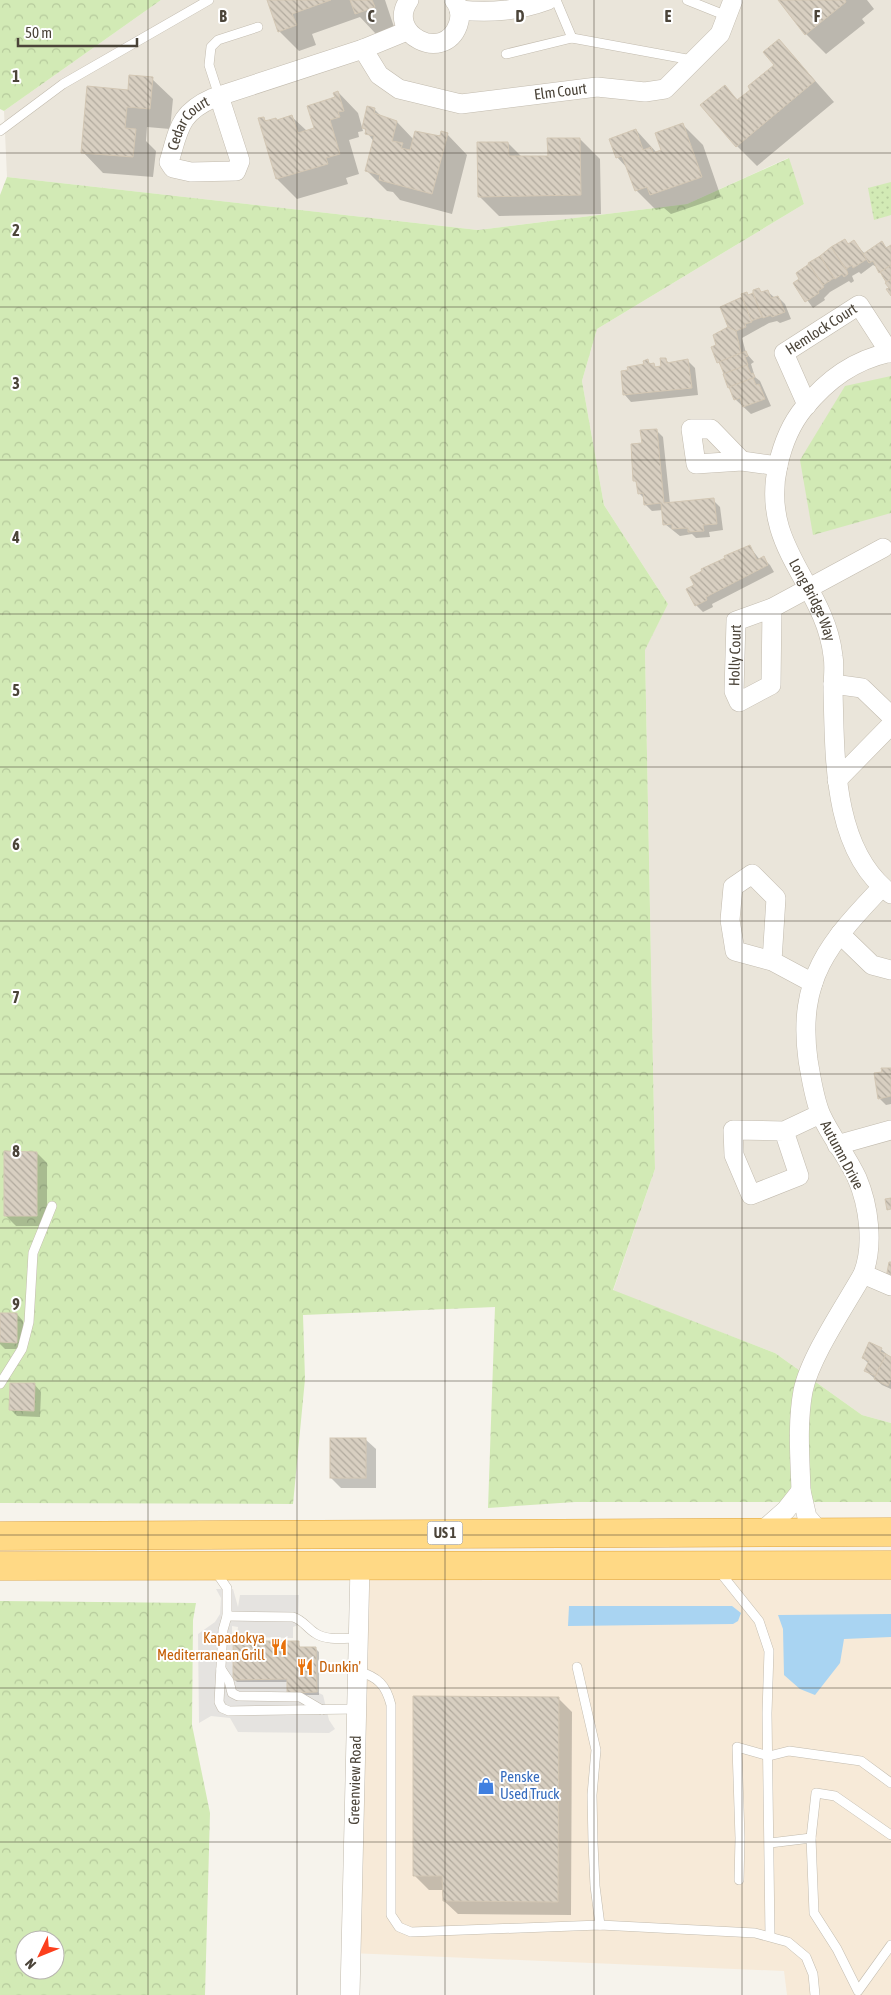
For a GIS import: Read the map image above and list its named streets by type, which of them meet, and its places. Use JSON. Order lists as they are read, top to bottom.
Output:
{
  "streets": {
    "highway": ["US 1"],
    "street": [
      "Elm Court",
      "Cedar Court",
      "Hemlock Court",
      "Long Bridge Way",
      "Autumn Drive",
      "Greenview Road"
    ]
  },
  "crossings": [
    ["Elm Court", "Cedar Court"],
    ["Hemlock Court", "Long Bridge Way"],
    ["Long Bridge Way", "Autumn Drive"],
    ["Autumn Drive", "US 1"],
    ["US 1", "Greenview Road"]
  ],
  "places": {
    "restaurant": ["Kapadokya Mediterranean Grill", "Dunkin'"],
    "shop": ["Penske Used Truck"]
  },
  "scale_bar": "50 m",
  "north": "bottom left",
  "grid": {
    "columns": [
      "B",
      "C",
      "D",
      "E",
      "F"
    ],
    "rows": [
      "1",
      "2",
      "3",
      "4",
      "5",
      "6",
      "7",
      "8",
      "9"
    ]
  }
}
